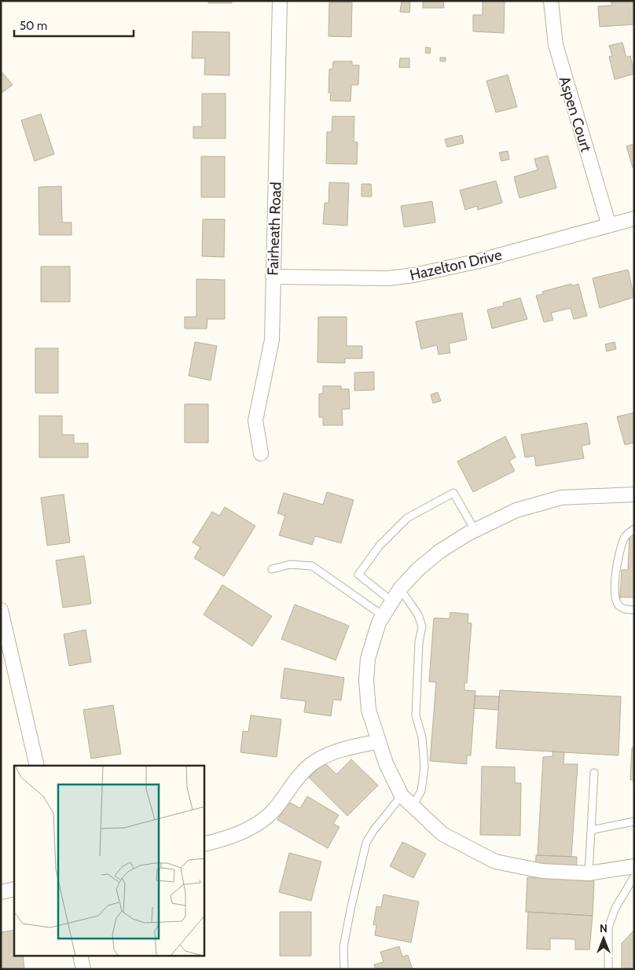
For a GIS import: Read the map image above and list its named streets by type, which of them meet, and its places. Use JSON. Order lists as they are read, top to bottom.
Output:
{
  "streets": {
    "street": ["Aspen Court", "Fairheath Road", "Hazelton Drive"]
  },
  "crossings": [
    ["Aspen Court", "Hazelton Drive"],
    ["Fairheath Road", "Hazelton Drive"]
  ],
  "scale_bar": "50 m",
  "north": "top"
}
